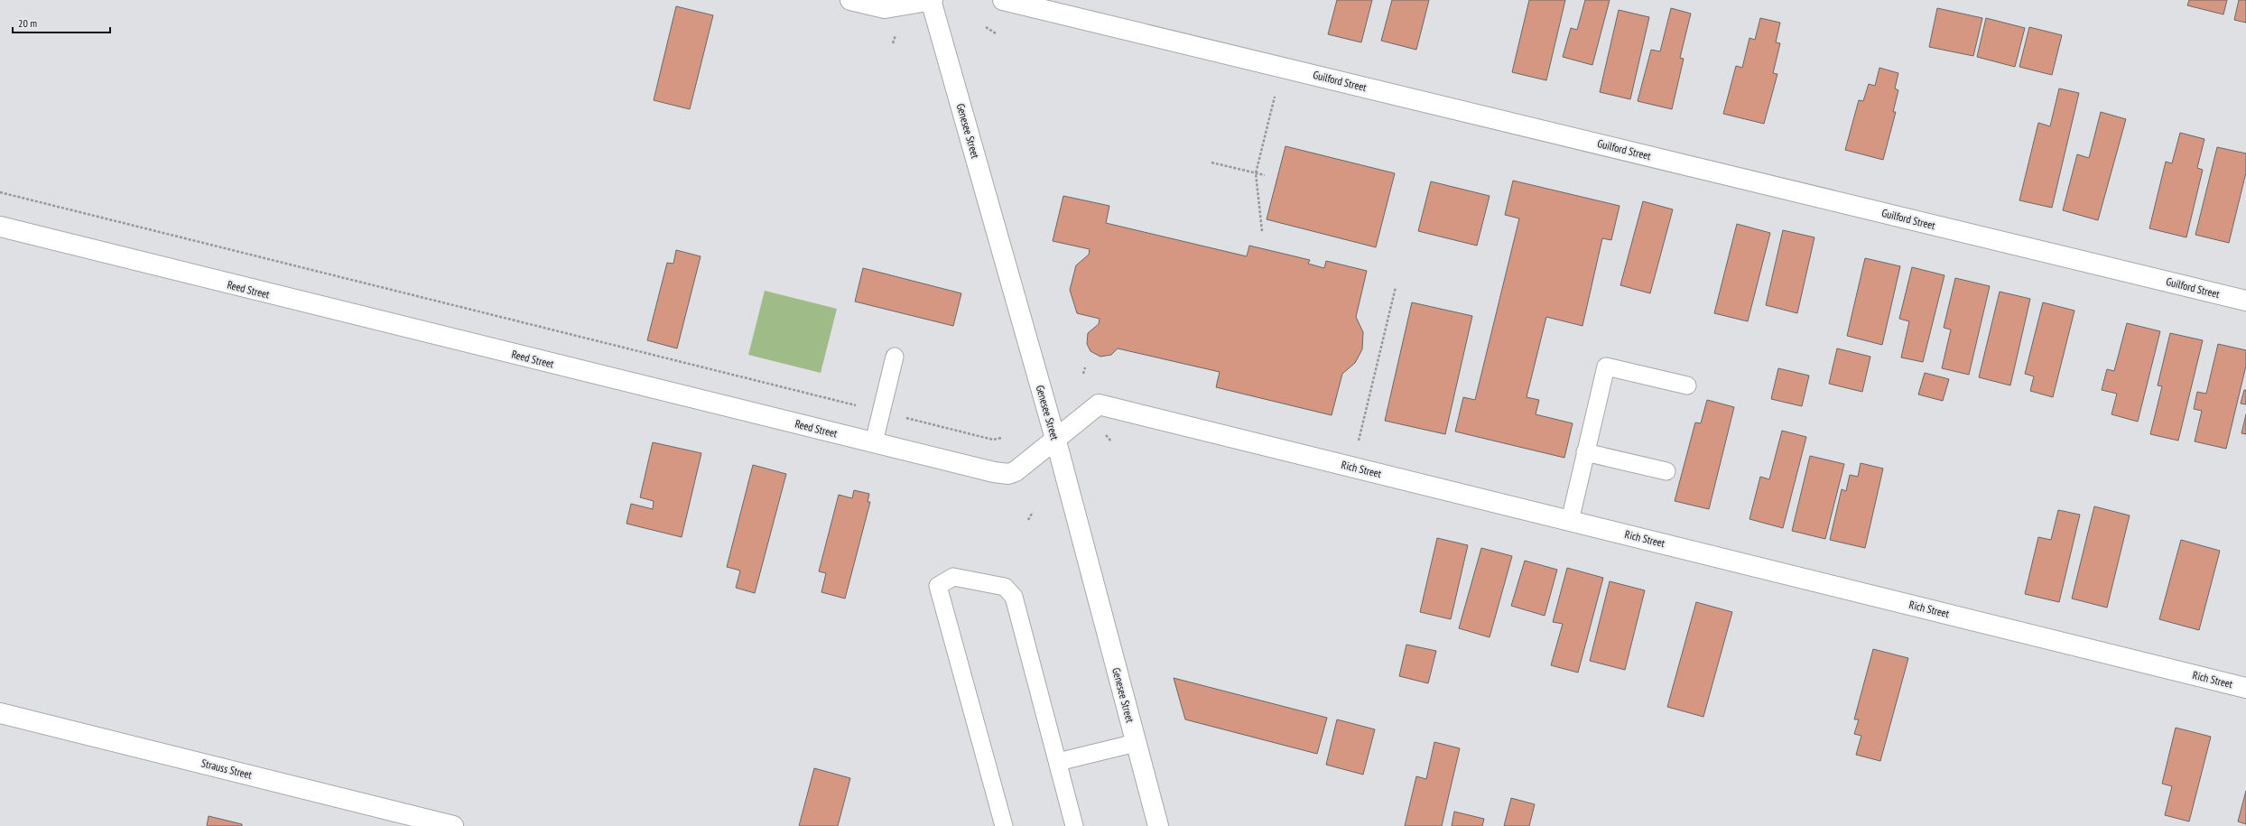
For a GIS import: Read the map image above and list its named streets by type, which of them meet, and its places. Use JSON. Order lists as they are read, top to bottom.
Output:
{
  "streets": {
    "street": [
      "Guilford Street",
      "Genesee Street",
      "Reed Street",
      "Rich Street",
      "Strauss Street"
    ]
  },
  "crossings": [
    ["Genesee Street", "Reed Street"],
    ["Genesee Street", "Rich Street"],
    ["Reed Street", "Rich Street"]
  ],
  "scale_bar": "20 m"
}
